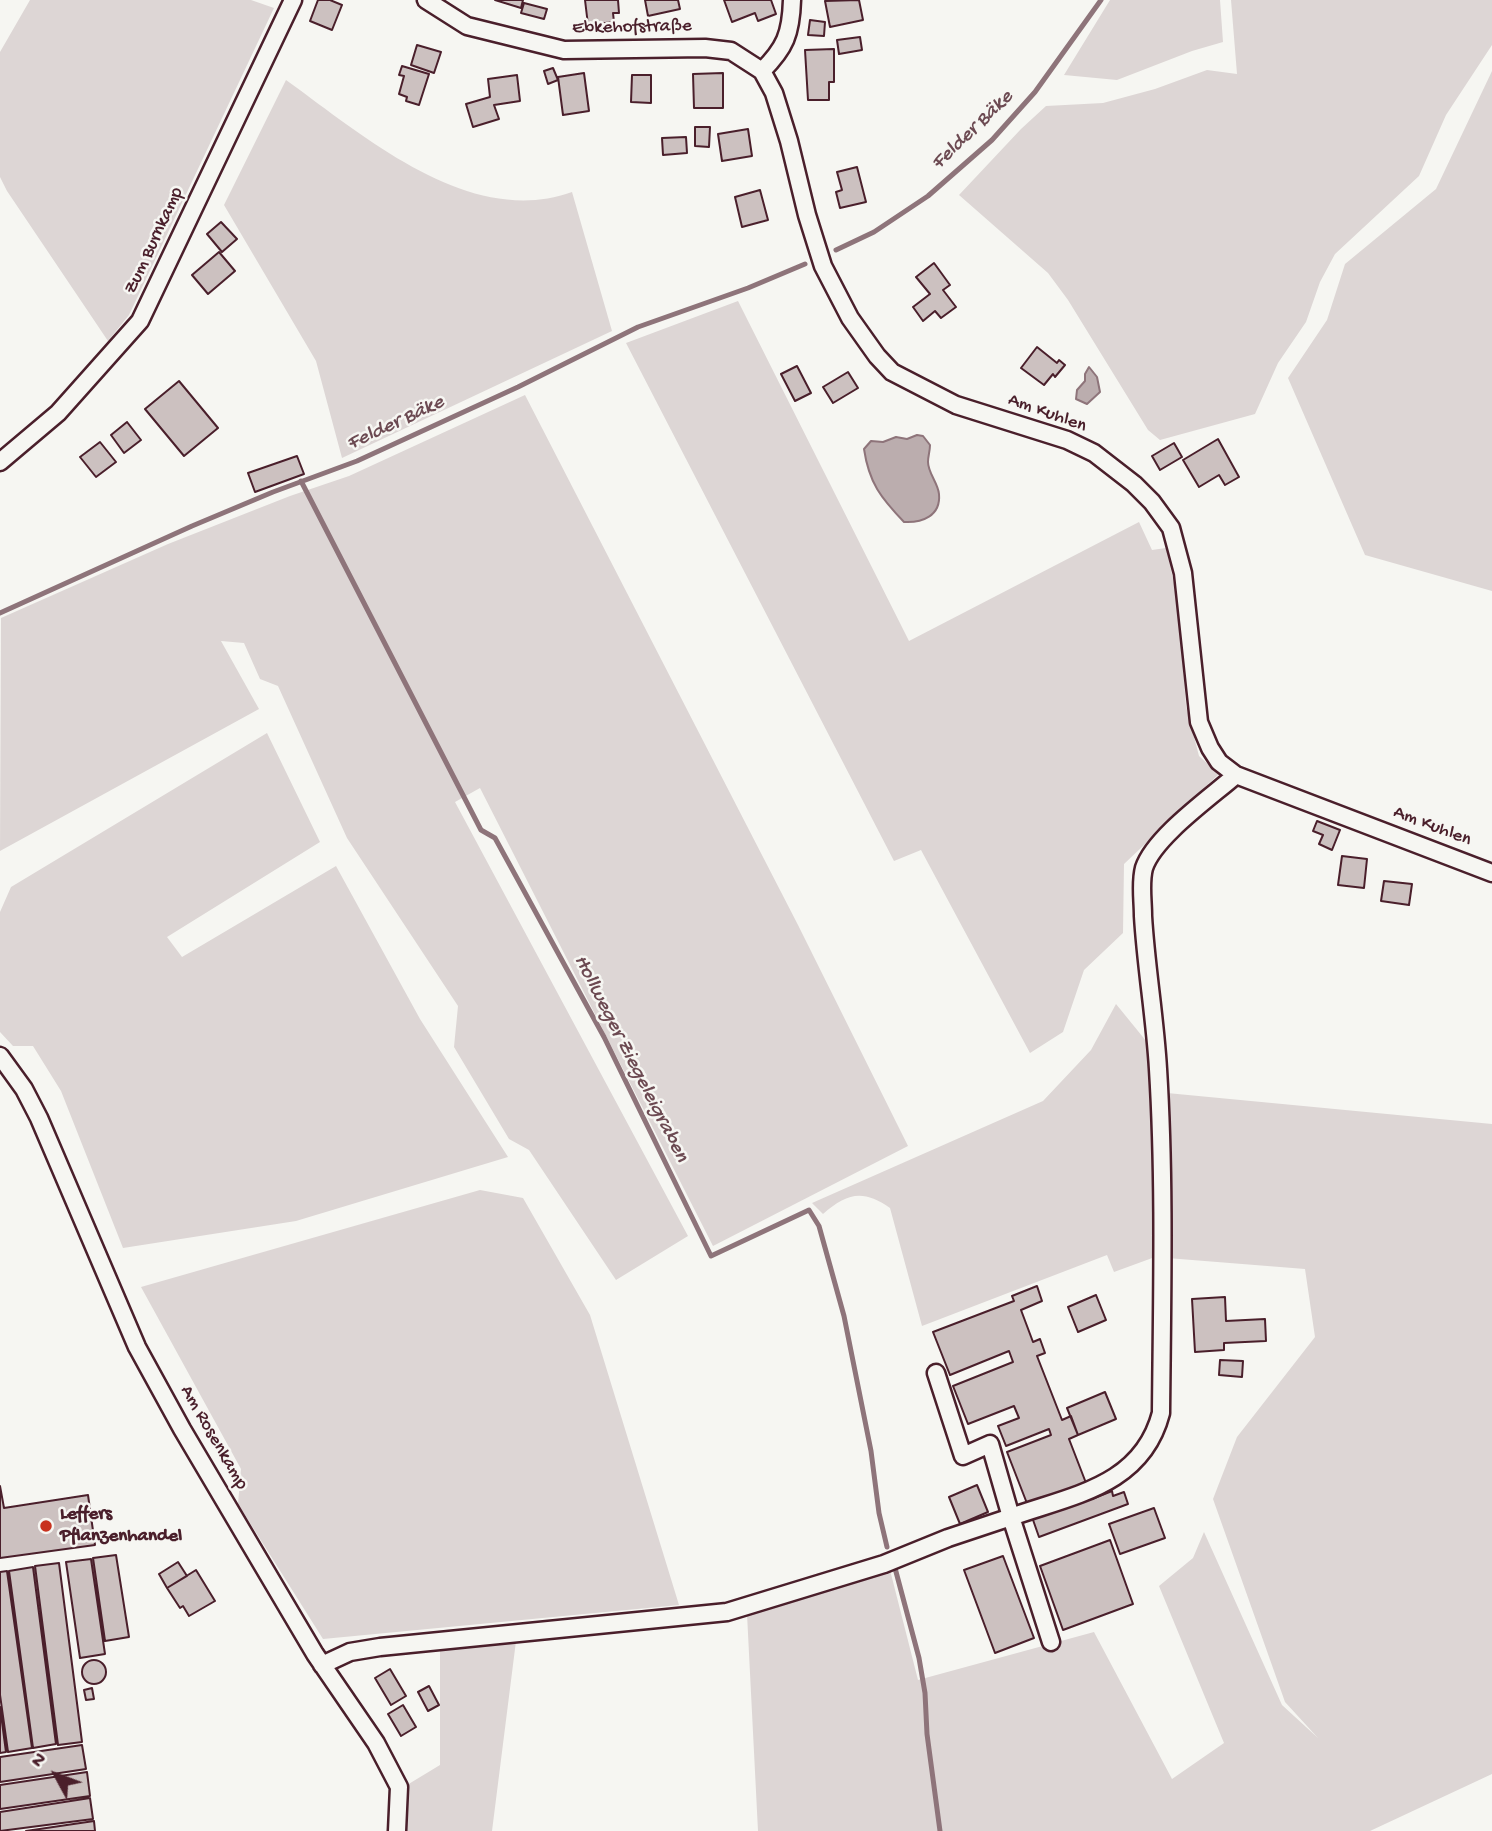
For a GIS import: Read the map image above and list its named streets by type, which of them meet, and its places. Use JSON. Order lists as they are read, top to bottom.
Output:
{
  "streets": {
    "street": [
      "Ebkehofstraße",
      "Zum Burnkamp",
      "Am Kuhlen",
      "Am Rosenkamp"
    ]
  },
  "crossings": [
    ["Ebkehofstraße", "Am Kuhlen"]
  ],
  "water": ["Felder Bäke", "Hollweger Ziegeleigraben"],
  "places": ["Leffers Pflanzenhandel"],
  "north": "top left"
}
